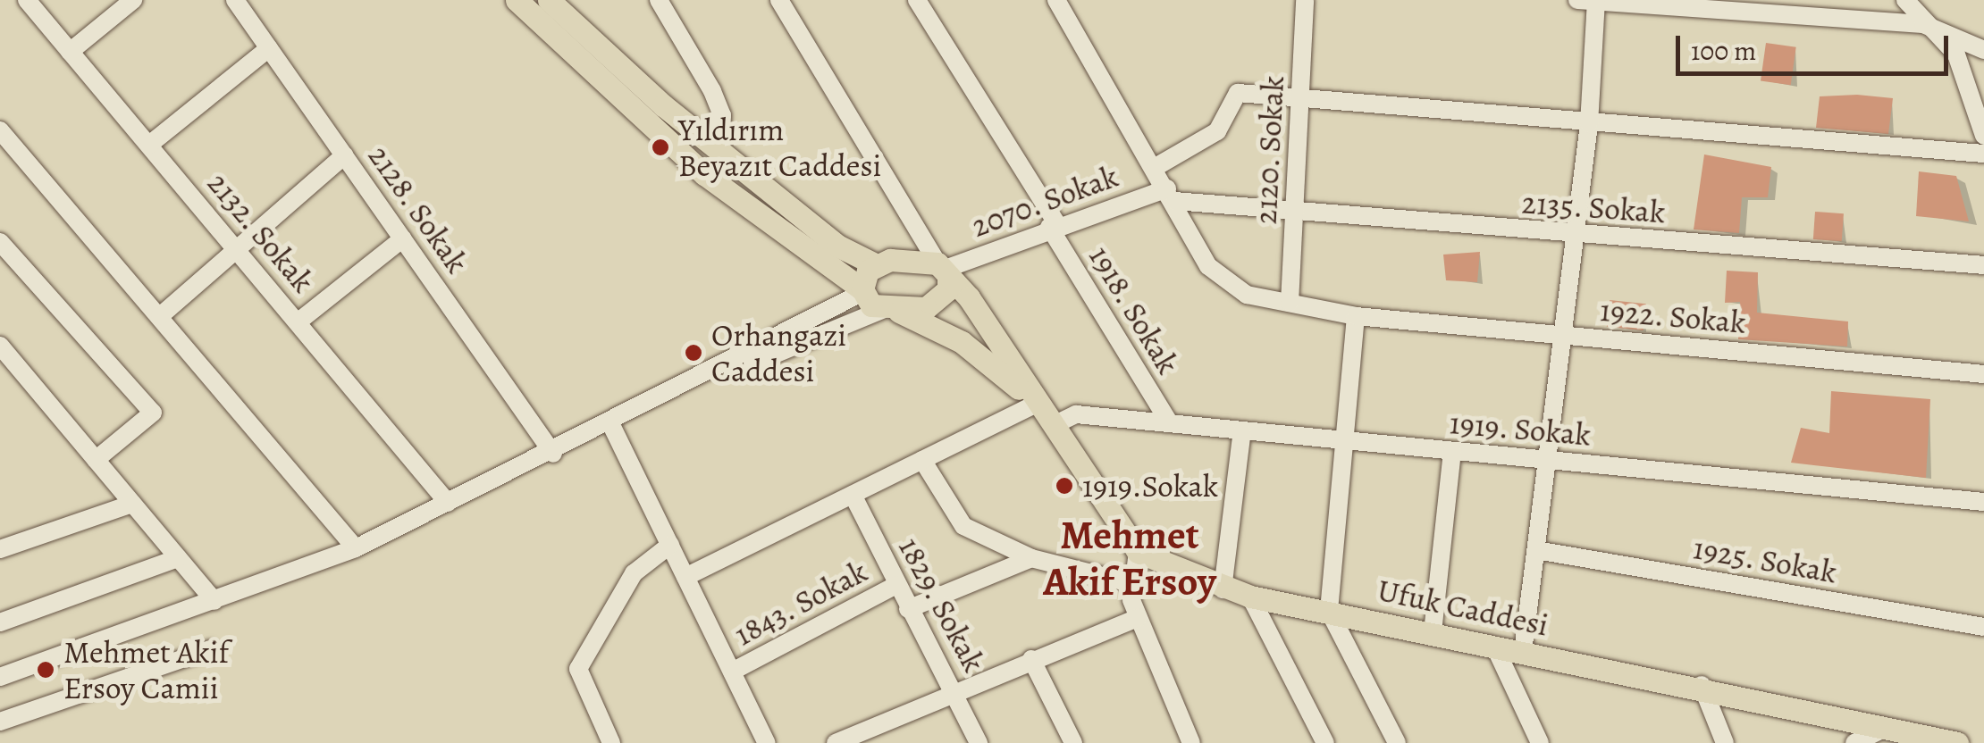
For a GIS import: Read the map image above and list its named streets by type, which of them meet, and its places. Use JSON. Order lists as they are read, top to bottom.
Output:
{
  "streets": {
    "main road": ["Ufuk Caddesi"],
    "street": [
      "2120. Sokak",
      "2070. Sokak",
      "2135. Sokak",
      "2128. Sokak",
      "2132. Sokak",
      "1918. Sokak",
      "1922. Sokak",
      "1919. Sokak",
      "1925. Sokak",
      "1843. Sokak",
      "1829. Sokak"
    ]
  },
  "crossings": [
    ["2120. Sokak", "2135. Sokak"],
    ["2120. Sokak", "1922. Sokak"],
    ["2070. Sokak", "2135. Sokak"],
    ["2070. Sokak", "1918. Sokak"],
    ["2070. Sokak", "1922. Sokak"],
    ["2135. Sokak", "1922. Sokak"],
    ["1918. Sokak", "1919. Sokak"],
    ["1843. Sokak", "1829. Sokak"]
  ],
  "districts": ["Mehmet Akif Ersoy"],
  "places": [
    "Yıldırım Beyazıt Caddesi",
    "Orhangazi Caddesi",
    "1919.Sokak",
    "Mehmet Akif Ersoy Camii"
  ],
  "scale_bar": "100 m"
}
